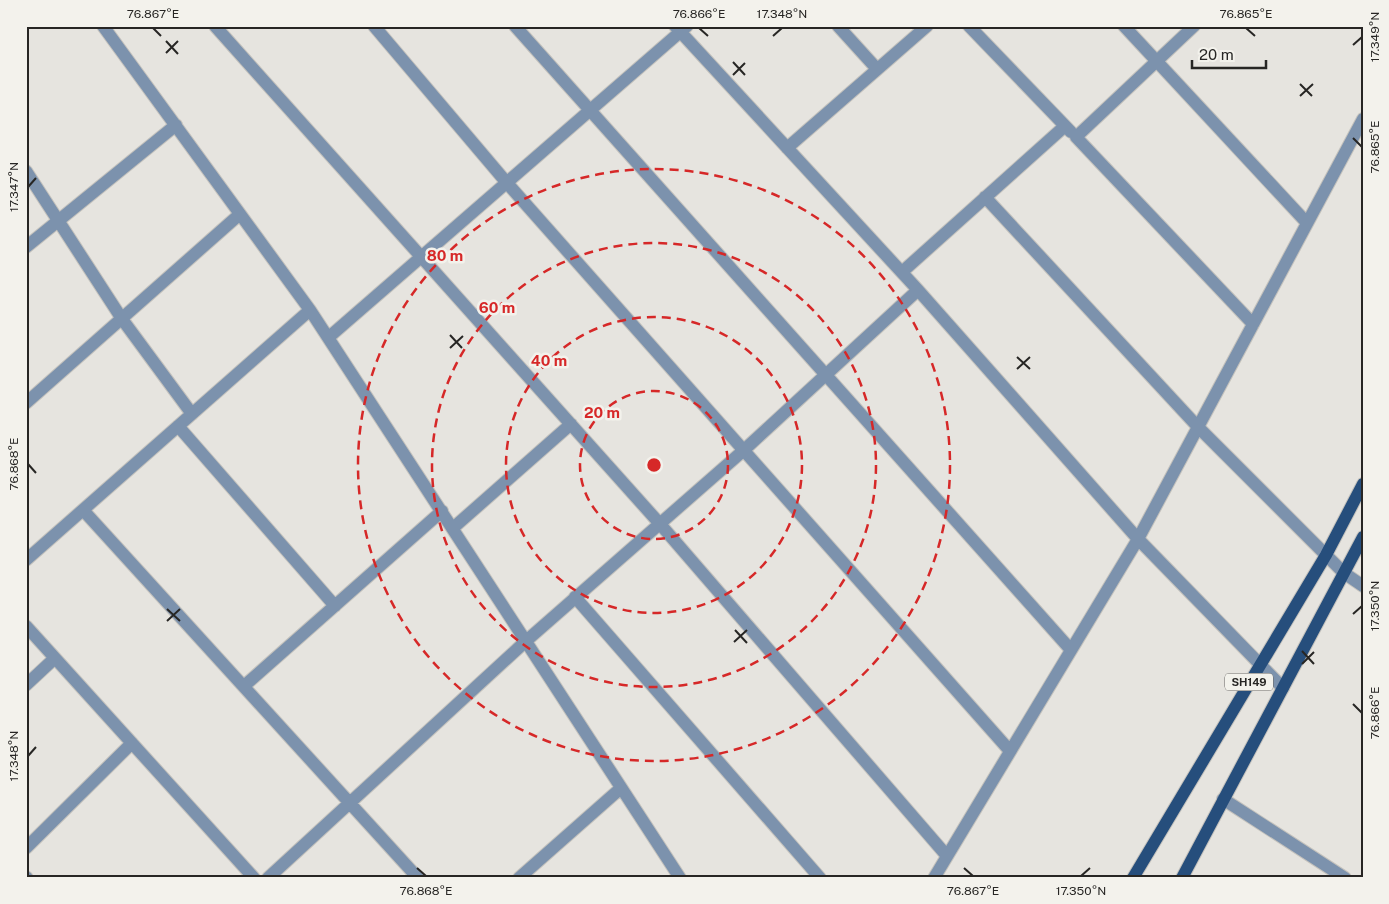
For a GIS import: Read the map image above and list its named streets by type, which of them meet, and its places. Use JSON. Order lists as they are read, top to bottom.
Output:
{
  "streets": {
    "main road": ["SH149"]
  },
  "scale_bar": "20 m",
  "coordinates": [
    "76.867°E",
    "76.866°E",
    "17.348°N",
    "76.865°E",
    "17.349°N",
    "17.347°N",
    "76.868°E",
    "17.350°N"
  ],
  "rings": [
    "80 m",
    "60 m",
    "40 m",
    "20 m"
  ]
}
